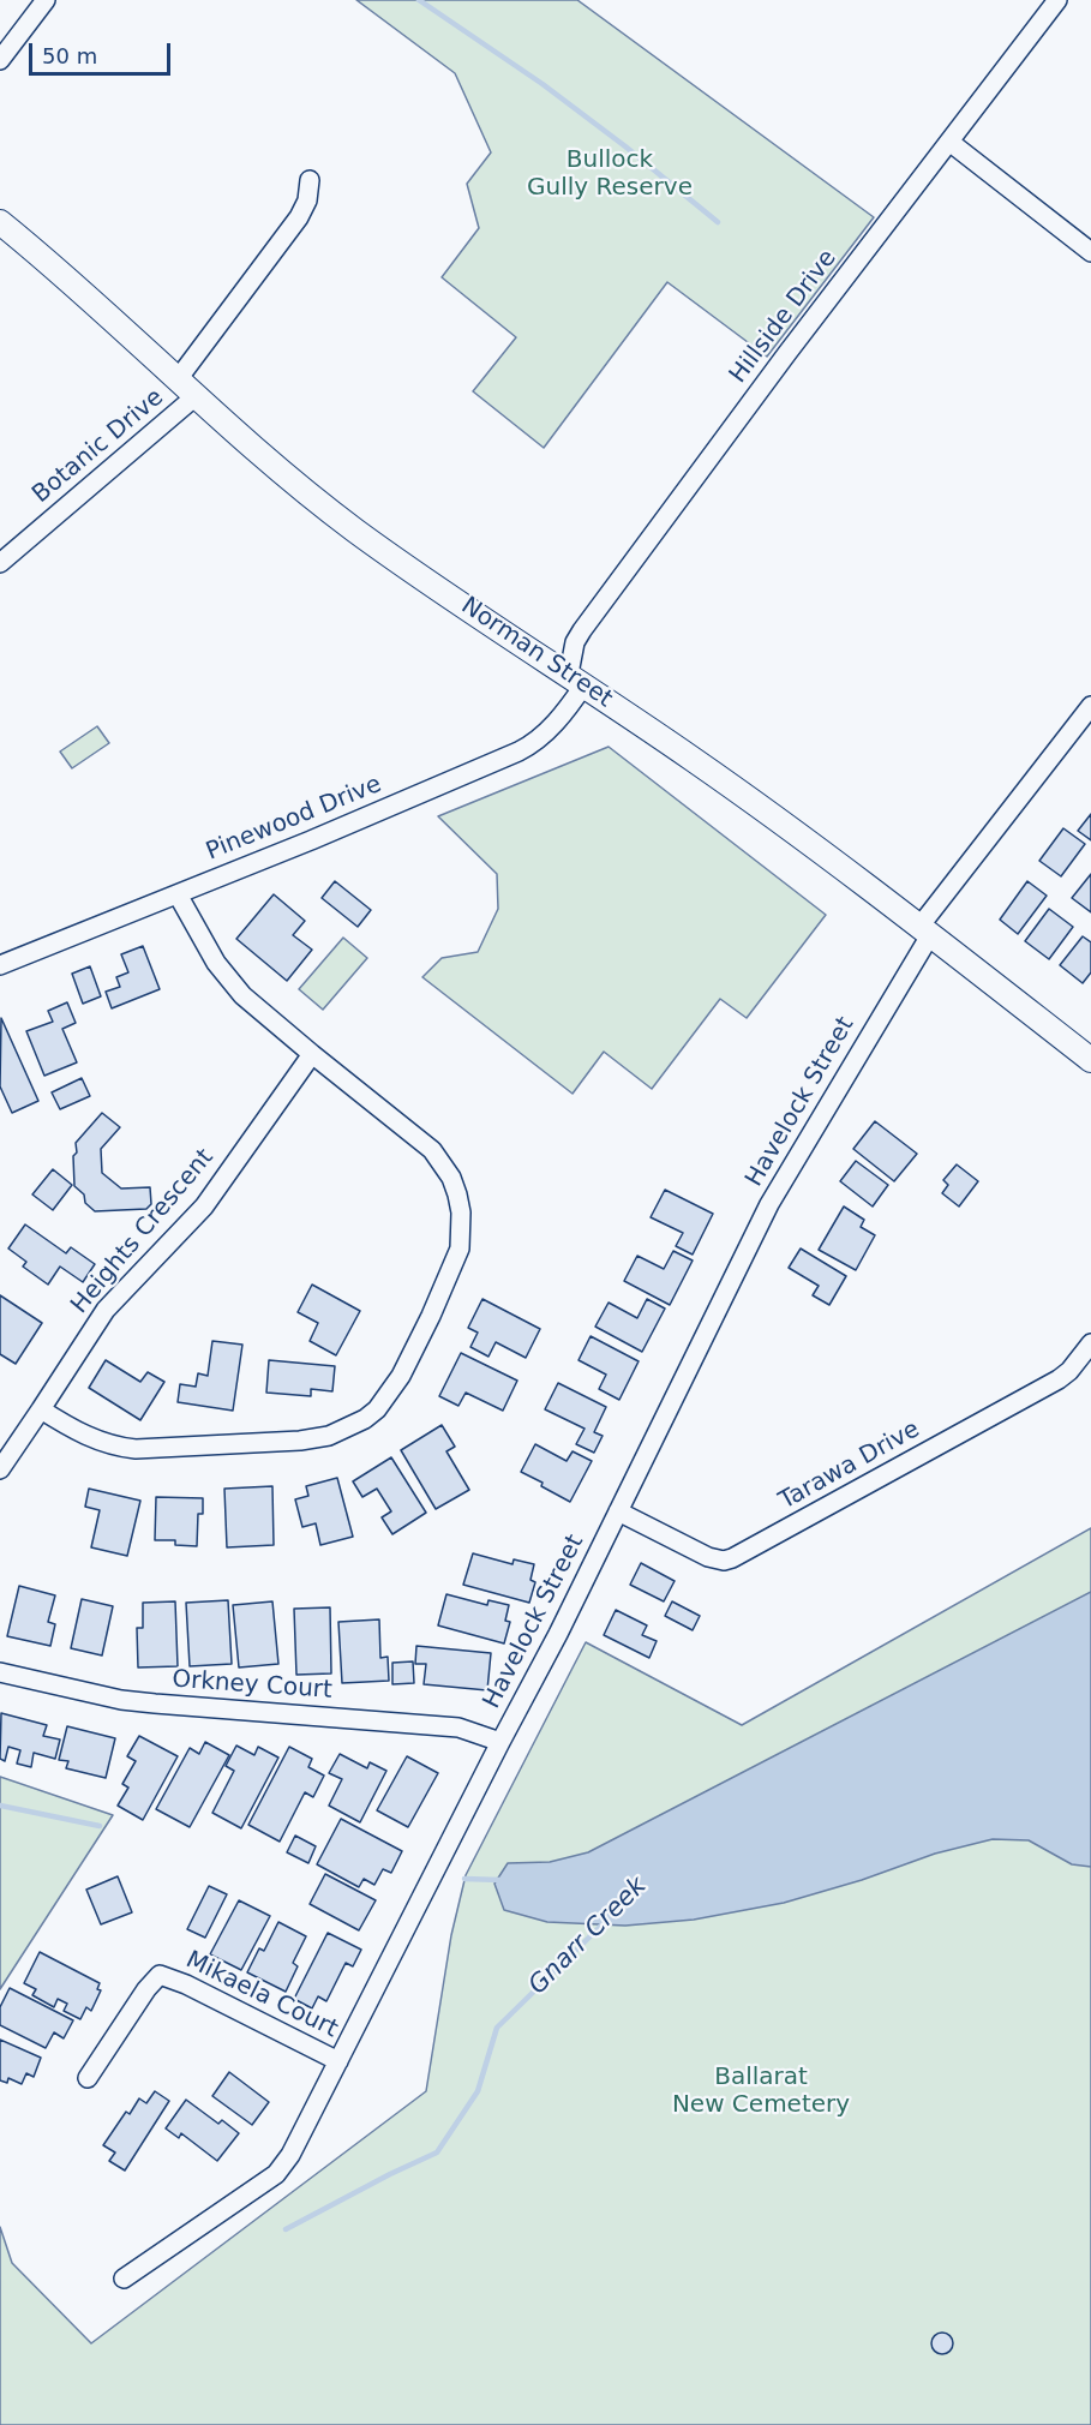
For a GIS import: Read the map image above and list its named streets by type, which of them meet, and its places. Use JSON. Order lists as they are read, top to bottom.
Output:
{
  "streets": {
    "street": [
      "Hillside Drive",
      "Botanic Drive",
      "Norman Street",
      "Pinewood Drive",
      "Havelock Street",
      "Heights Crescent",
      "Tarawa Drive",
      "Orkney Court",
      "Mikaela Court"
    ]
  },
  "crossings": [
    ["Hillside Drive", "Norman Street"],
    ["Hillside Drive", "Pinewood Drive"],
    ["Botanic Drive", "Norman Street"],
    ["Norman Street", "Pinewood Drive"],
    ["Norman Street", "Havelock Street"],
    ["Havelock Street", "Tarawa Drive"],
    ["Havelock Street", "Orkney Court"],
    ["Havelock Street", "Mikaela Court"]
  ],
  "water": ["Gnarr Creek"],
  "parks": ["Bullock Gully Reserve", "Ballarat New Cemetery"],
  "scale_bar": "50 m"
}
